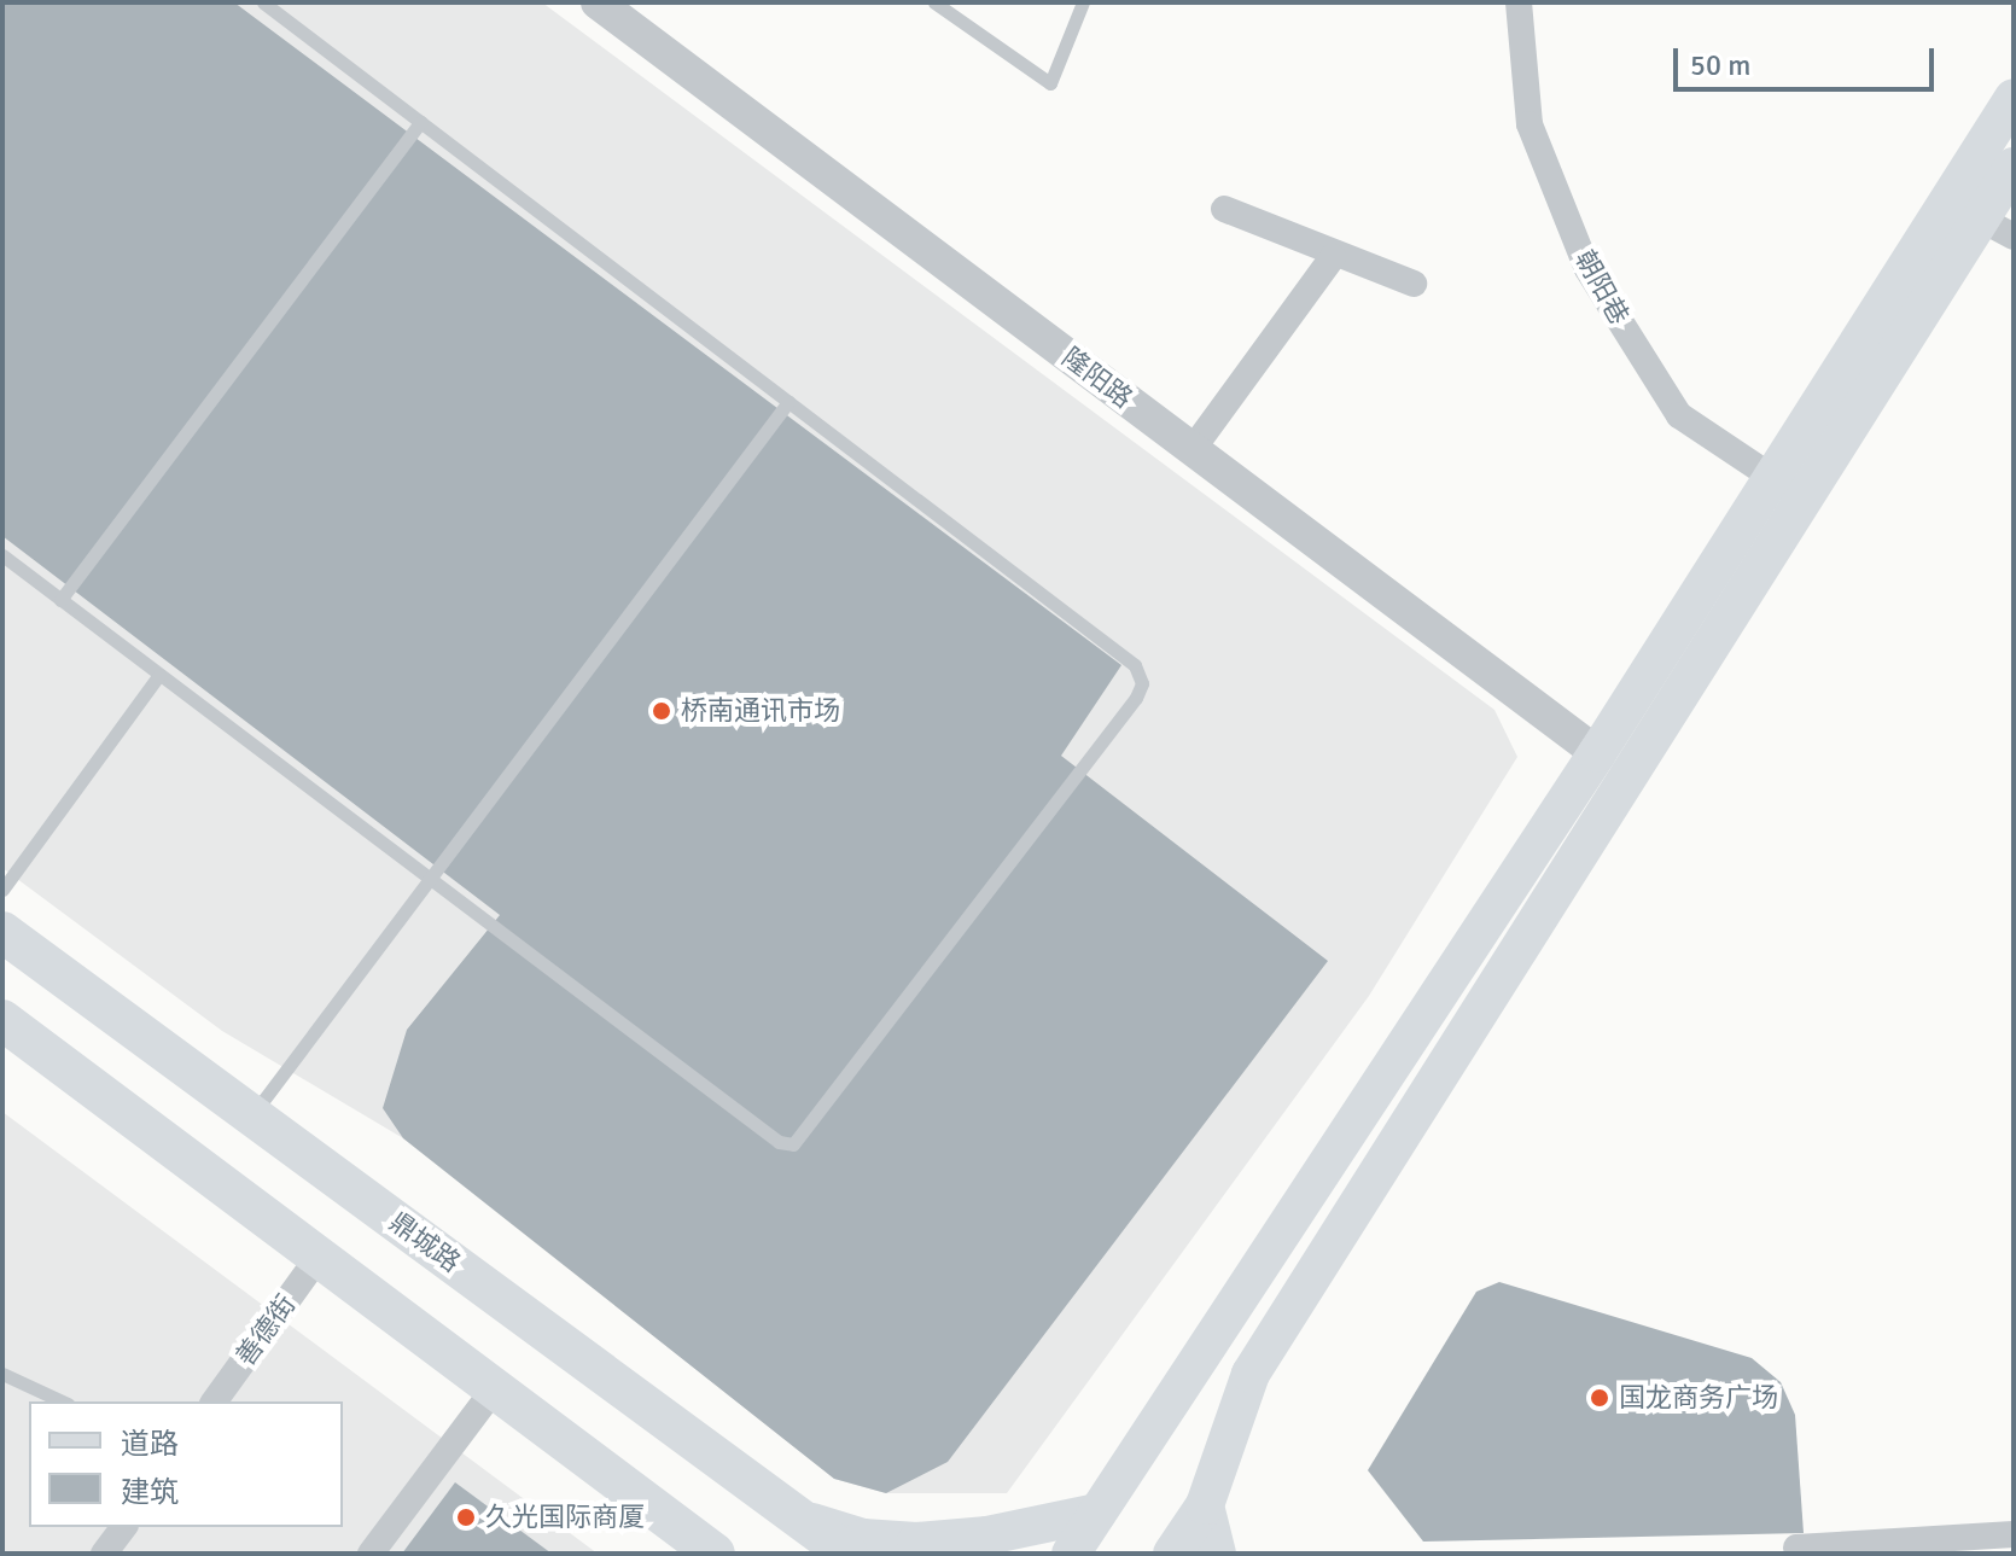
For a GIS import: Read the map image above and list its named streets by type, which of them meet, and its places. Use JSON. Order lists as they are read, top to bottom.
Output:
{
  "streets": {
    "main road": ["鼎城路"],
    "street": ["朝阳巷", "隆阳路", "善德街"]
  },
  "places": ["桥南通讯市场", "国龙商务广场", "久光国际商厦"],
  "legend": ["道路", "建筑"],
  "scale_bar": "50 m"
}
